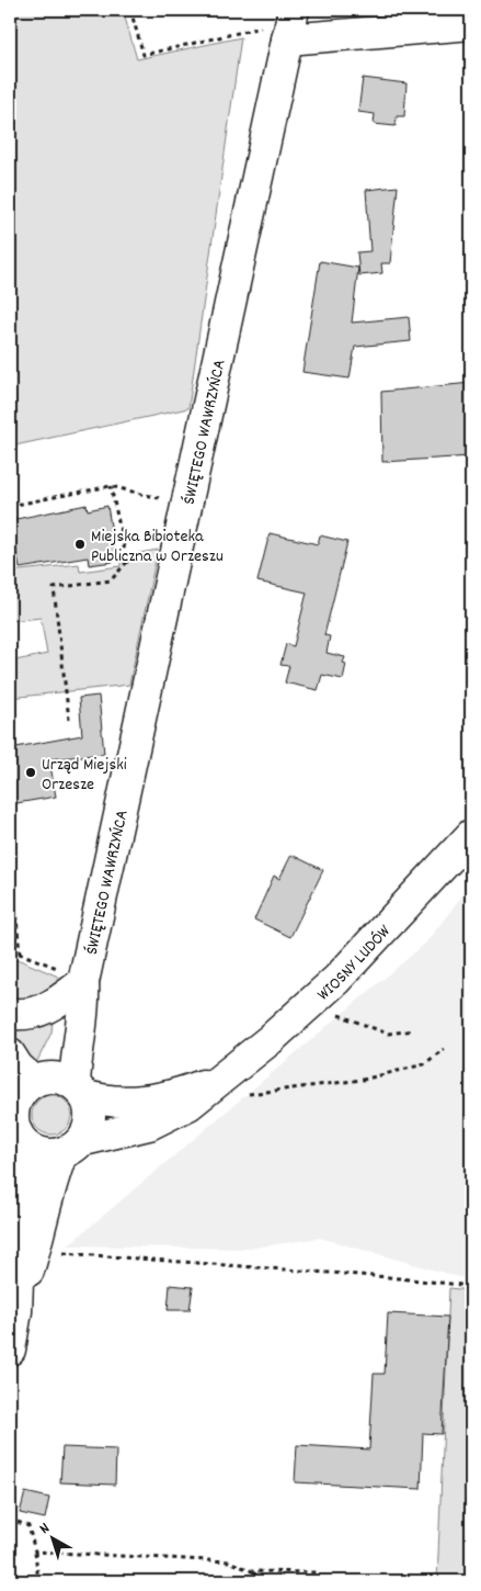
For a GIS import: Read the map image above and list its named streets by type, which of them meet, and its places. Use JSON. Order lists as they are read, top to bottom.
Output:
{
  "streets": {
    "street": ["ŚWIĘTEGO WAWRZYŃCA", "WIOSNY LUDÓW"]
  },
  "crossings": [
    ["ŚWIĘTEGO WAWRZYŃCA", "WIOSNY LUDÓW"]
  ],
  "places": ["Miejska Bibioteka Publiczna w Orzeszu", "Urząd Miejski Orzesze"],
  "north": "top left"
}
